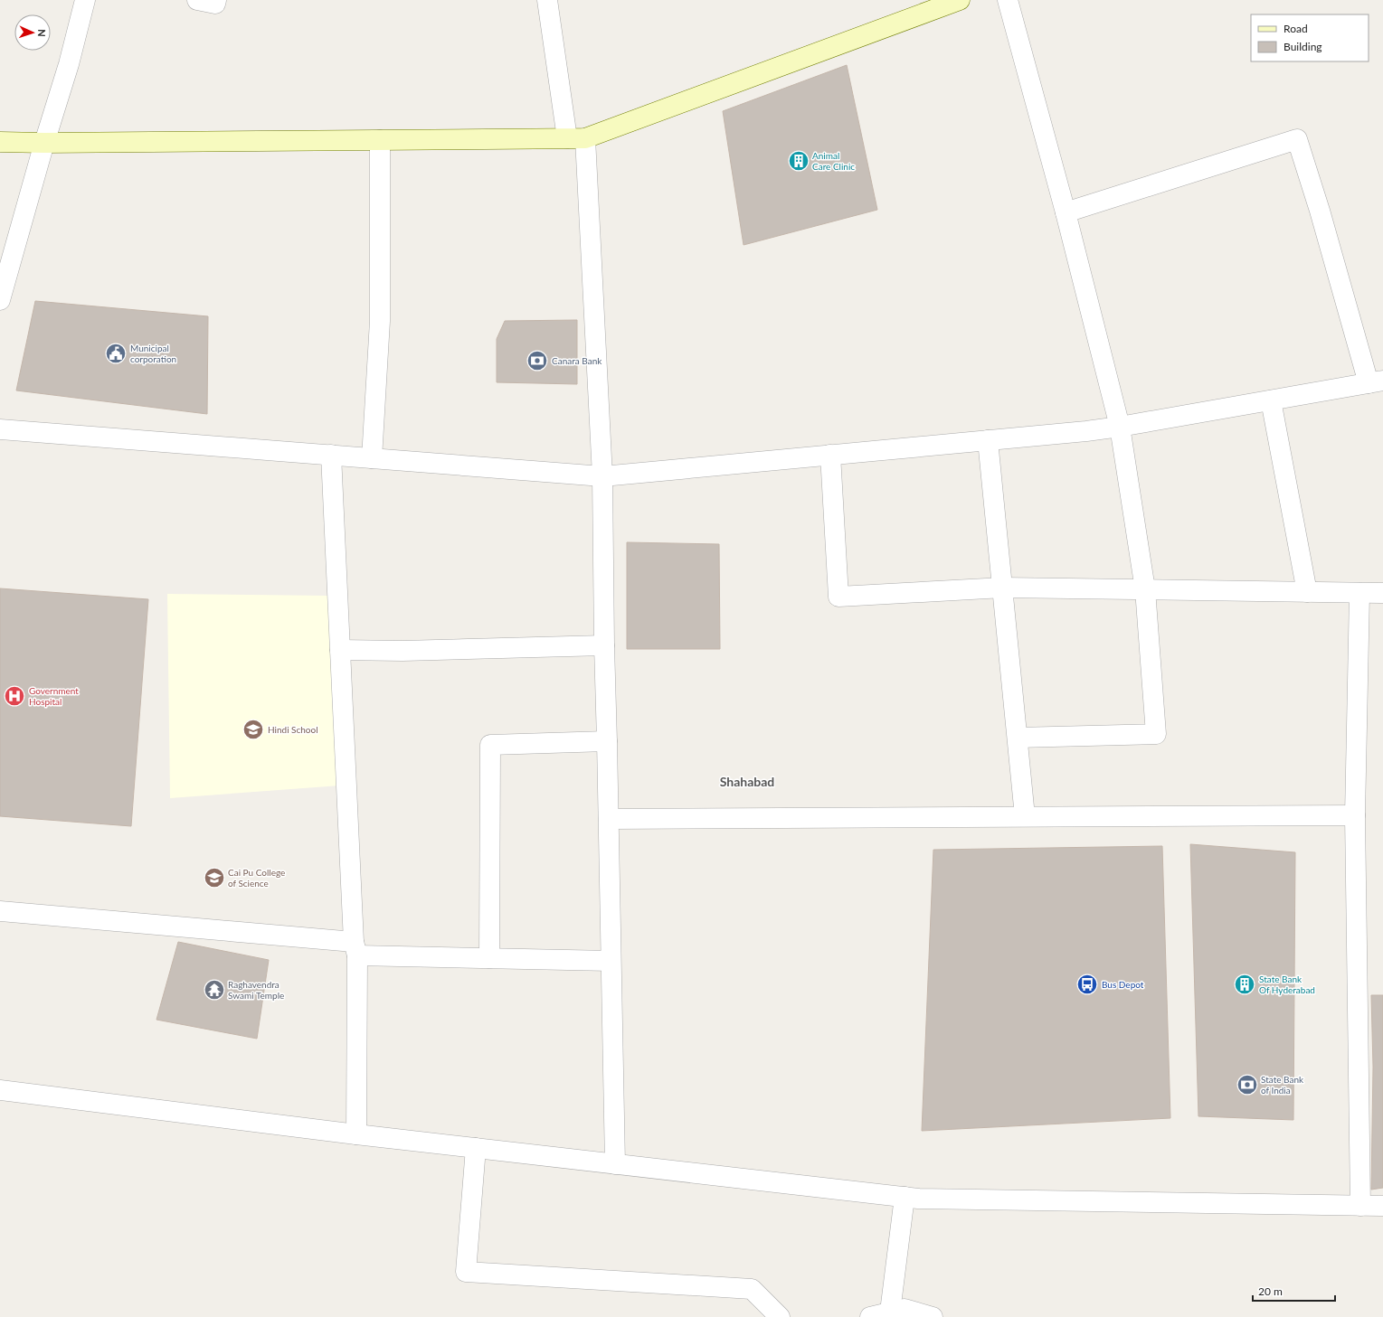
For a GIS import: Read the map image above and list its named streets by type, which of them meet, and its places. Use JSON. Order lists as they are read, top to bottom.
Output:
{
  "districts": ["Shahabad"],
  "places": {
    "building": ["Animal Care Clinic", "State Bank Of Hyderabad"],
    "public building": ["Municipal corporation"],
    "bank": ["Canara Bank", "State Bank of India"],
    "hospital": ["Government Hospital"],
    "school or university": ["Hindi School", "Cai Pu College of Science"],
    "bus stop": ["Bus Depot"],
    "temple": ["Raghavendra Swami Temple"]
  },
  "legend": ["Road", "Building"],
  "scale_bar": "20 m",
  "north": "right"
}
